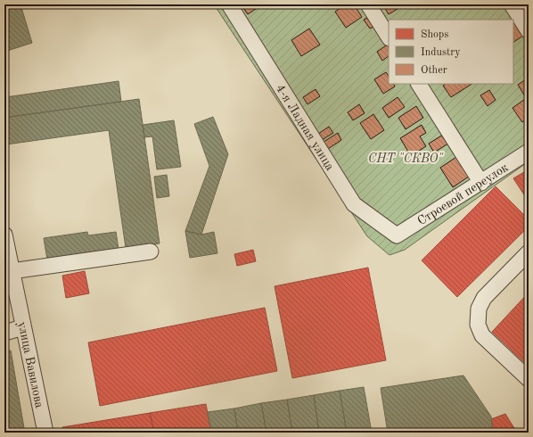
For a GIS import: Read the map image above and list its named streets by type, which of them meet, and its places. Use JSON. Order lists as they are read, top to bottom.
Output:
{
  "streets": {
    "street": ["4-я Ладная улица", "Строевой переулок", "улица Вавилова"]
  },
  "crossings": [
    ["4-я Ладная улица", "Строевой переулок"]
  ],
  "parks": ["СНТ \"СКВО\""],
  "legend": ["Shops", "Industry", "Other"]
}
